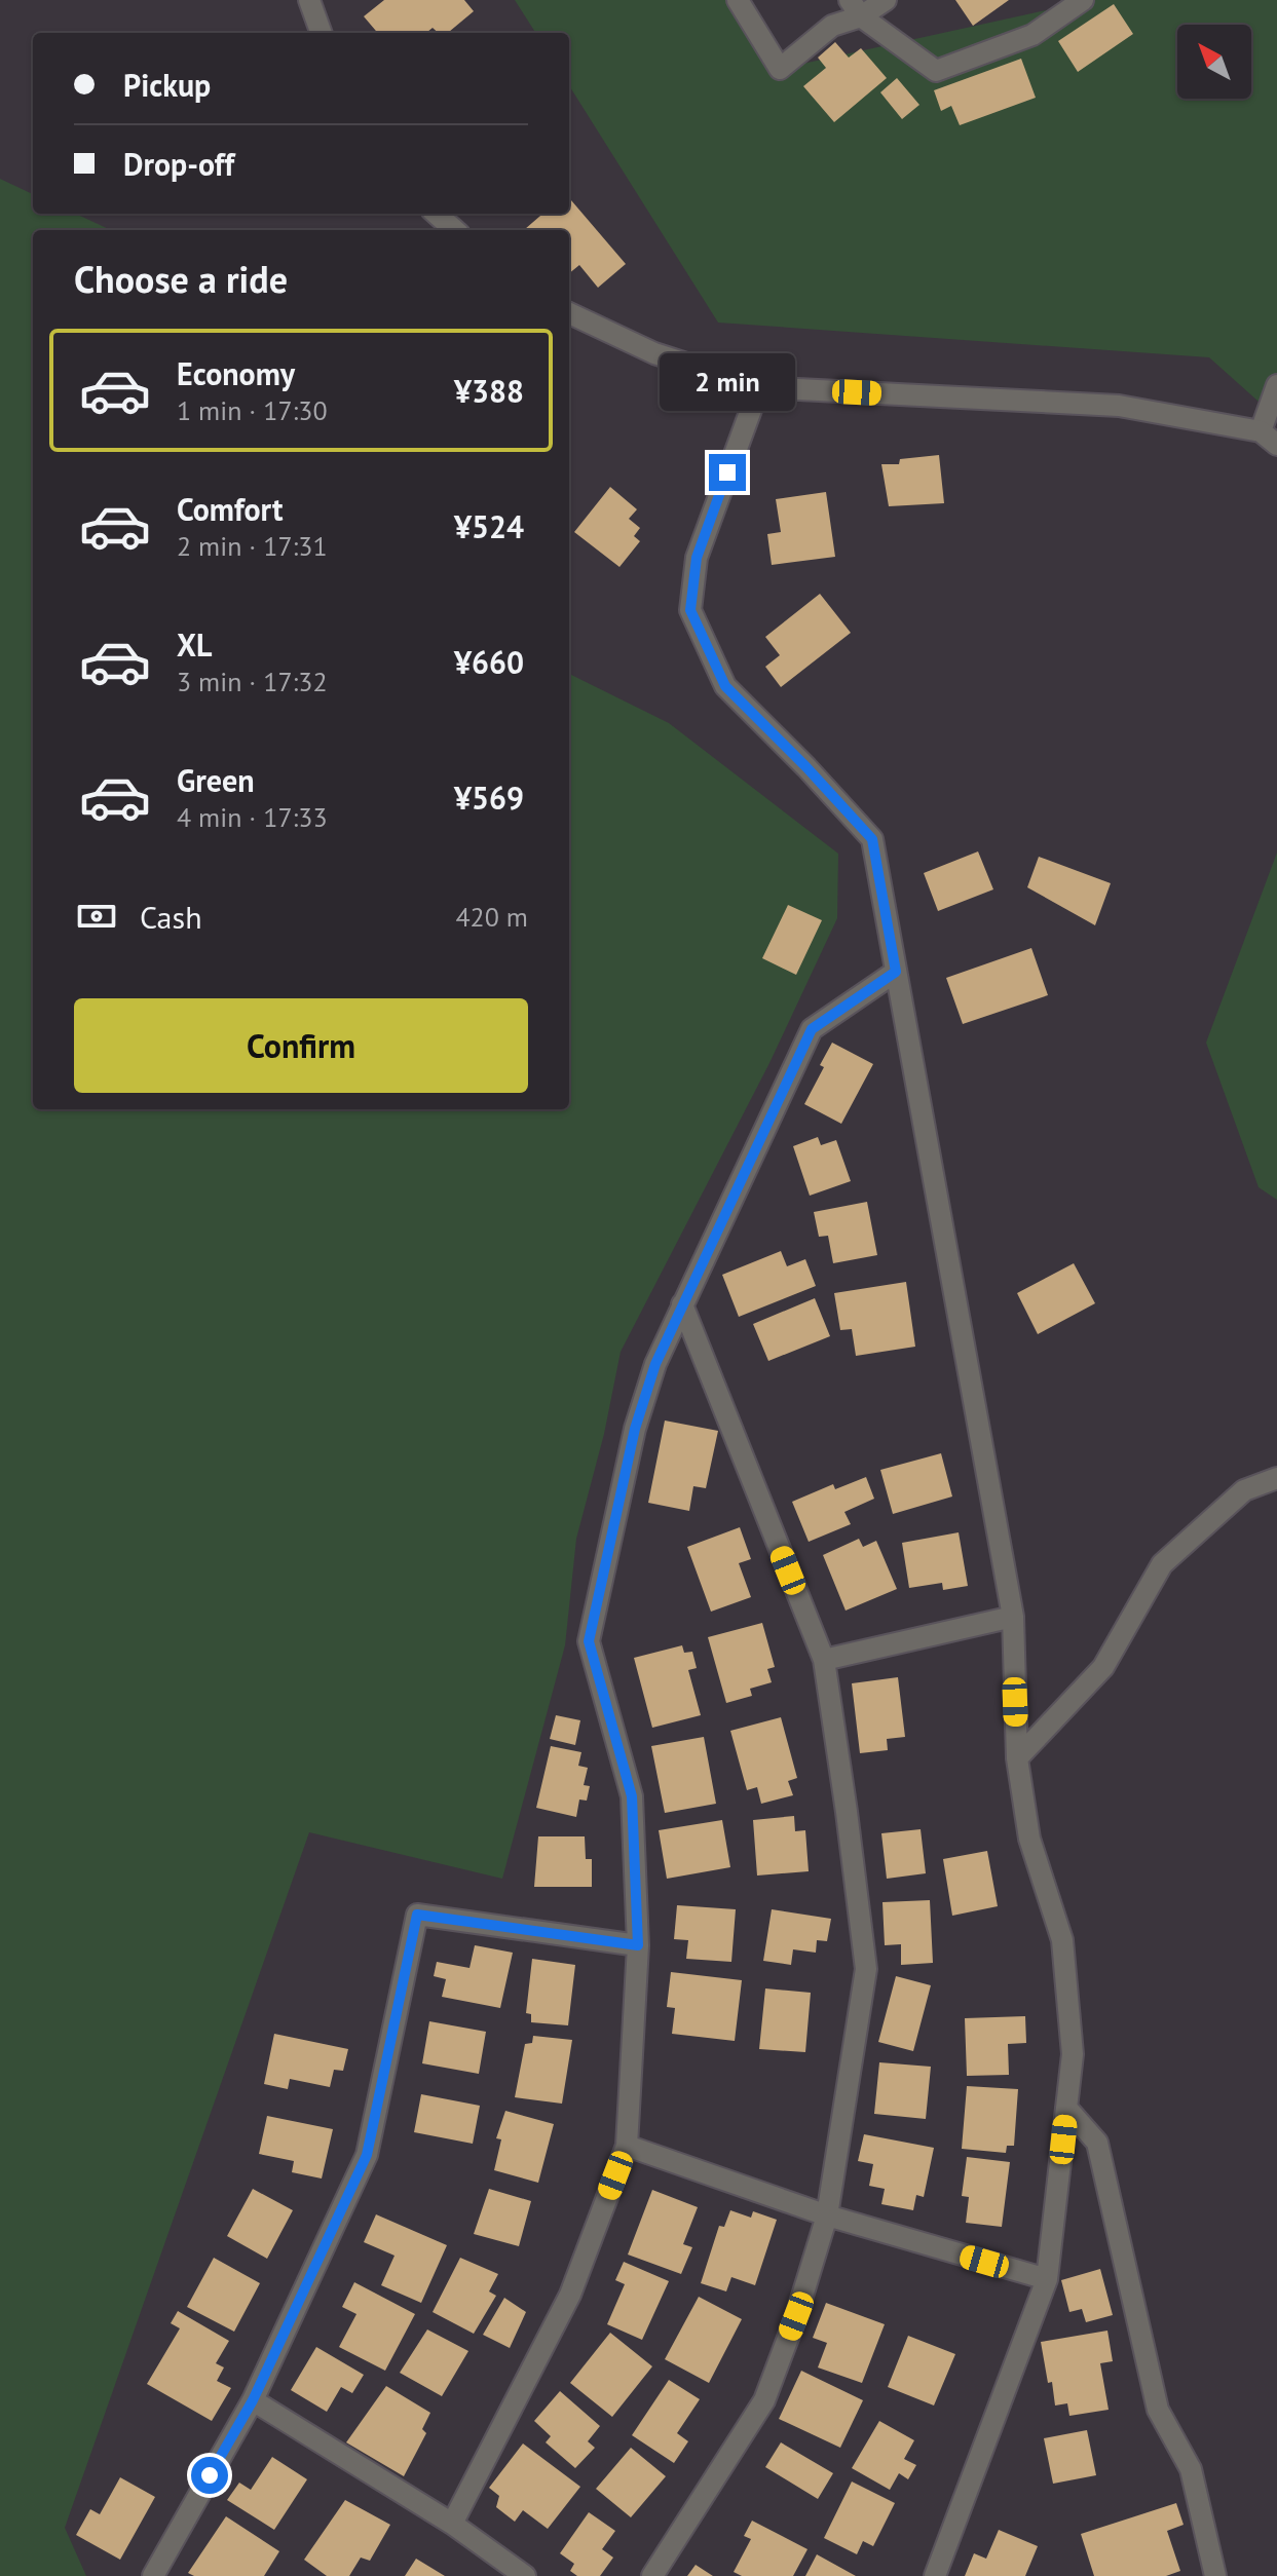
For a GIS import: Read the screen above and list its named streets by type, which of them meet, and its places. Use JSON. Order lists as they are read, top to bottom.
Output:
{
  "north": "top left",
  "page": {
    "banner": ["Pickup", "Drop-off"],
    "heading": "Choose a ride",
    "list": [
      {
        "name": "Economy",
        "note": "1 min · 17:30",
        "value": "¥388"
      },
      {
        "name": "Comfort",
        "note": "2 min · 17:31",
        "value": "¥524"
      },
      {
        "name": "XL",
        "note": "3 min · 17:32",
        "value": "¥660"
      },
      {
        "name": "Green",
        "note": "4 min · 17:33",
        "value": "¥569"
      }
    ],
    "bubble": "2 min",
    "pay": ["Cash", "420 m"],
    "buttons": "Confirm"
  }
}
